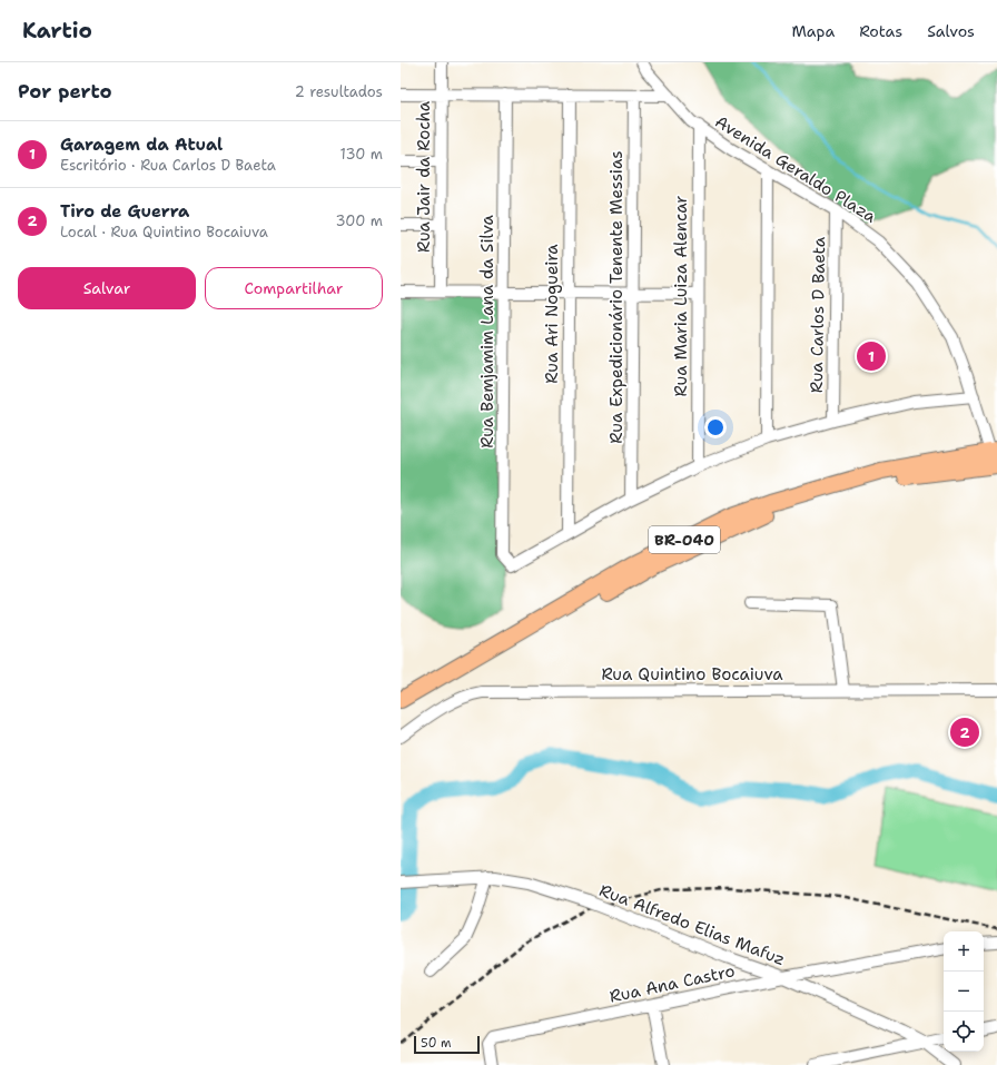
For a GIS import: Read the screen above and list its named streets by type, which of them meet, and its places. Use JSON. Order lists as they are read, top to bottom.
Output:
{
  "streets": {
    "highway": ["BR-040"],
    "street": [
      "Avenida Geraldo Plaza",
      "Rua Jair da Rocha",
      "Rua Maria Luiza Alencar",
      "Rua Expedicionário Tenente Messias",
      "Rua Ari Nogueira",
      "Rua Carlos D Baeta",
      "Rua Bemjamim Lana da Silva",
      "Rua Quintino Bocaiuva",
      "Rua Alfredo Elias Mafuz",
      "Rua Ana Castro"
    ]
  },
  "crossings": [
    ["Avenida Geraldo Plaza", "Rua Maria Luiza Alencar"],
    ["Avenida Geraldo Plaza", "Rua Carlos D Baeta"],
    ["Avenida Geraldo Plaza", "BR-040"],
    ["Rua Ari Nogueira", "Rua Bemjamim Lana da Silva"],
    ["Rua Alfredo Elias Mafuz", "Rua Ana Castro"]
  ],
  "scale_bar": "50 m",
  "page": {
    "header": "Kartio",
    "nav": ["Mapa", "Rotas", "Salvos"],
    "heading": ["Por perto", "2 resultados"],
    "list": [
      {
        "mark": "1",
        "name": "Garagem da Atual",
        "note": "Escritório · Rua Carlos D Baeta",
        "value": "130 m"
      },
      {
        "mark": "2",
        "name": "Tiro de Guerra",
        "note": "Local · Rua Quintino Bocaiuva",
        "value": "300 m"
      }
    ],
    "buttons": ["Salvar", "Compartilhar"],
    "pins": ["1", "2"],
    "map_buttons": ["+", "−"],
    "scale": "50 m"
  }
}
